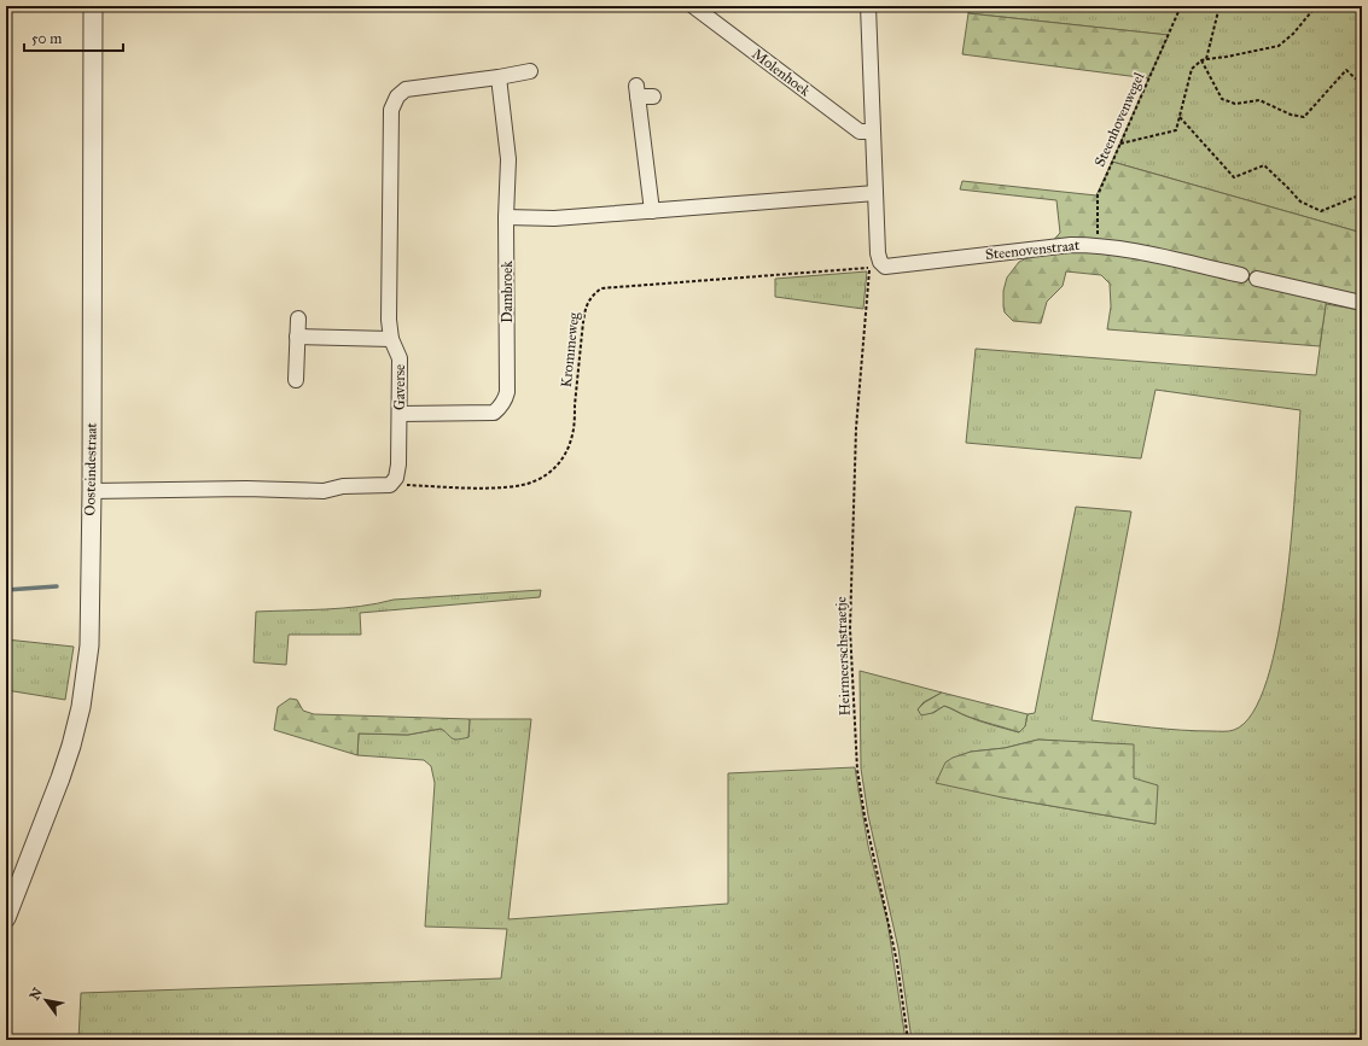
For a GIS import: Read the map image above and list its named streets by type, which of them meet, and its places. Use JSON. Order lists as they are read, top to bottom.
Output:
{
  "streets": {
    "street": [
      "Molenhoek",
      "Steenovenstraat",
      "Dambroek",
      "Gaverse",
      "Oosteindestraat"
    ],
    "path": ["Steenhovenwegel", "Krommeweg", "Heirmeerschstraetje"]
  },
  "crossings": [
    ["Steenhovenwegel", "Steenovenstraat"],
    ["Steenovenstraat", "Krommeweg"],
    ["Steenovenstraat", "Heirmeerschstraetje"],
    ["Dambroek", "Gaverse"],
    ["Krommeweg", "Gaverse"],
    ["Krommeweg", "Heirmeerschstraetje"]
  ],
  "scale_bar": "50 m",
  "north": "top left"
}
